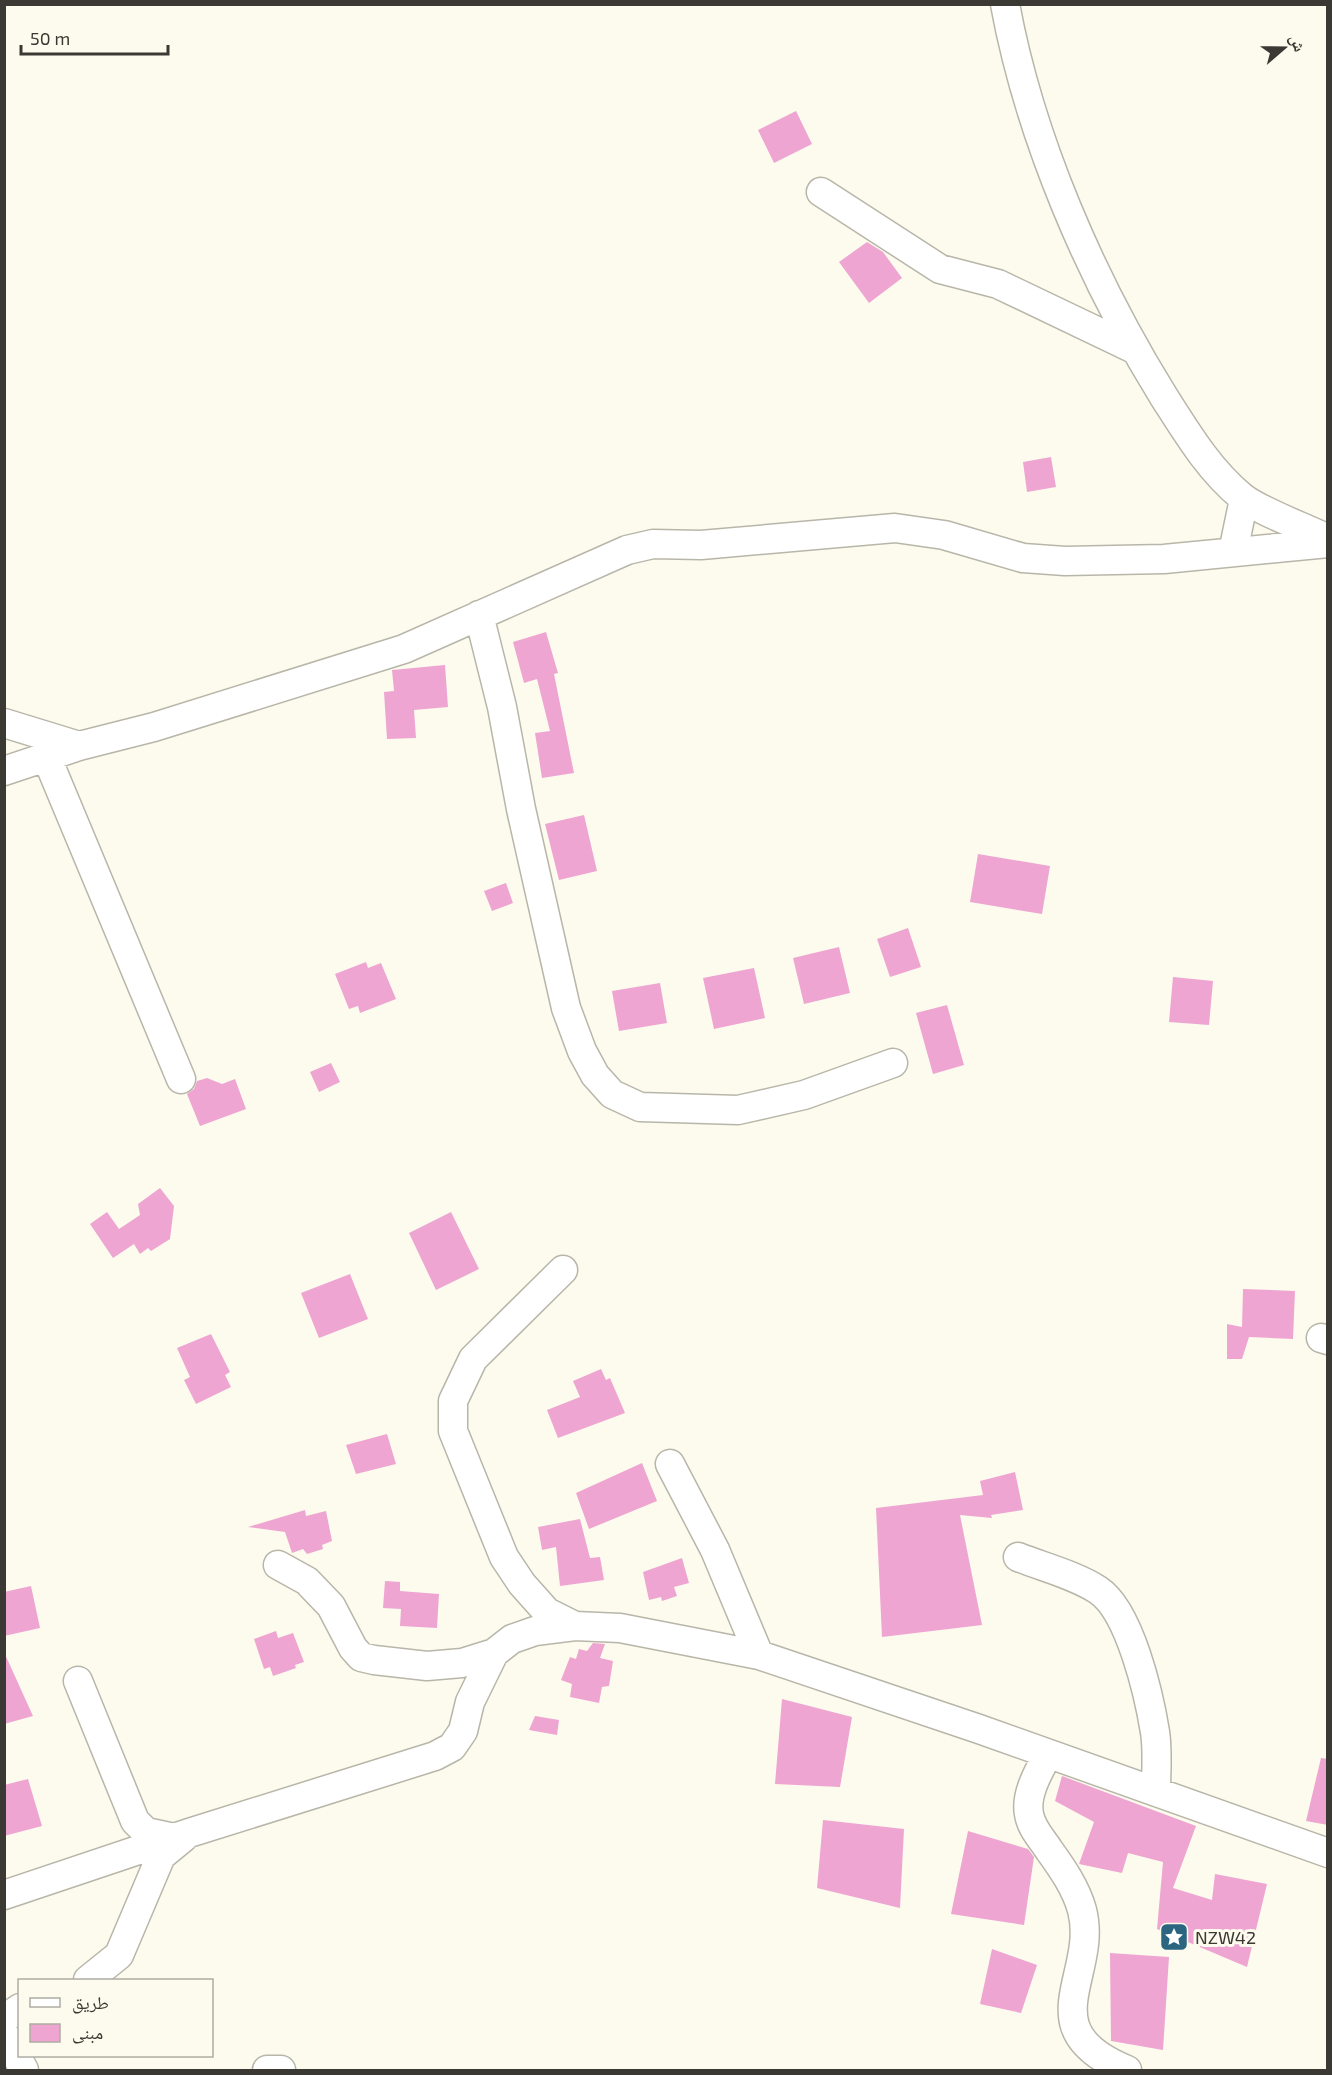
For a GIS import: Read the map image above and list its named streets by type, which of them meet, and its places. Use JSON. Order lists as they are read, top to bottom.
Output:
{
  "places": {
    "place": ["NZW42"]
  },
  "legend": ["طريق", "مبنى"],
  "scale_bar": "50 m",
  "north": "right"
}
